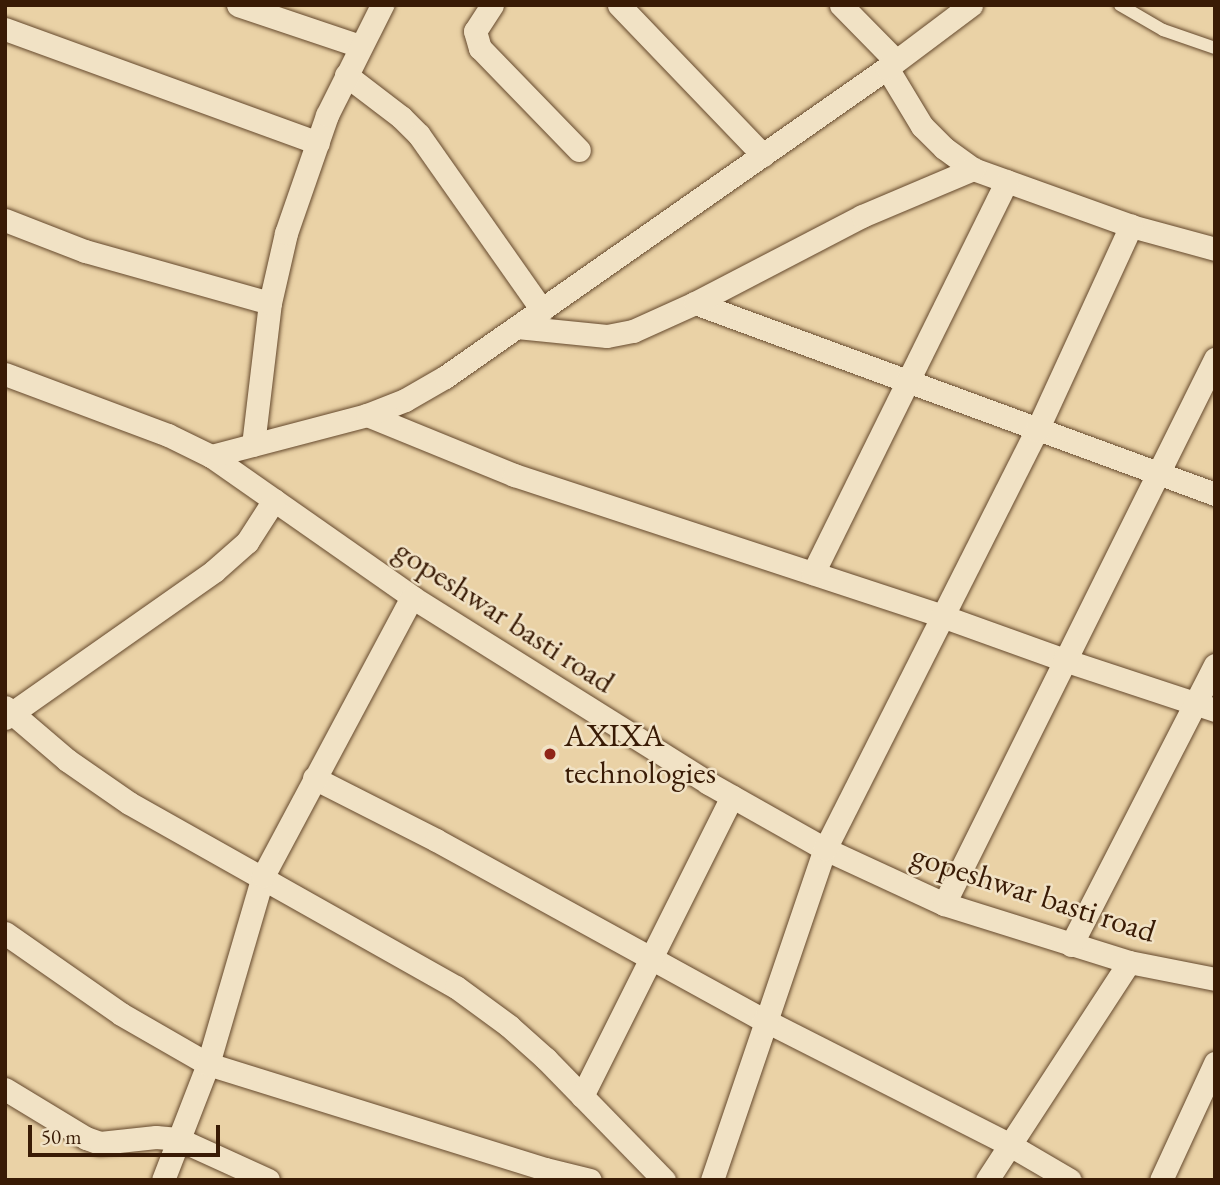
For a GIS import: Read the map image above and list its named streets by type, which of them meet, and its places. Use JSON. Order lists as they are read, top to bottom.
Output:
{
  "streets": {
    "street": ["gopeshwar basti road"]
  },
  "places": ["AXIXA technologies"],
  "scale_bar": "50 m"
}
